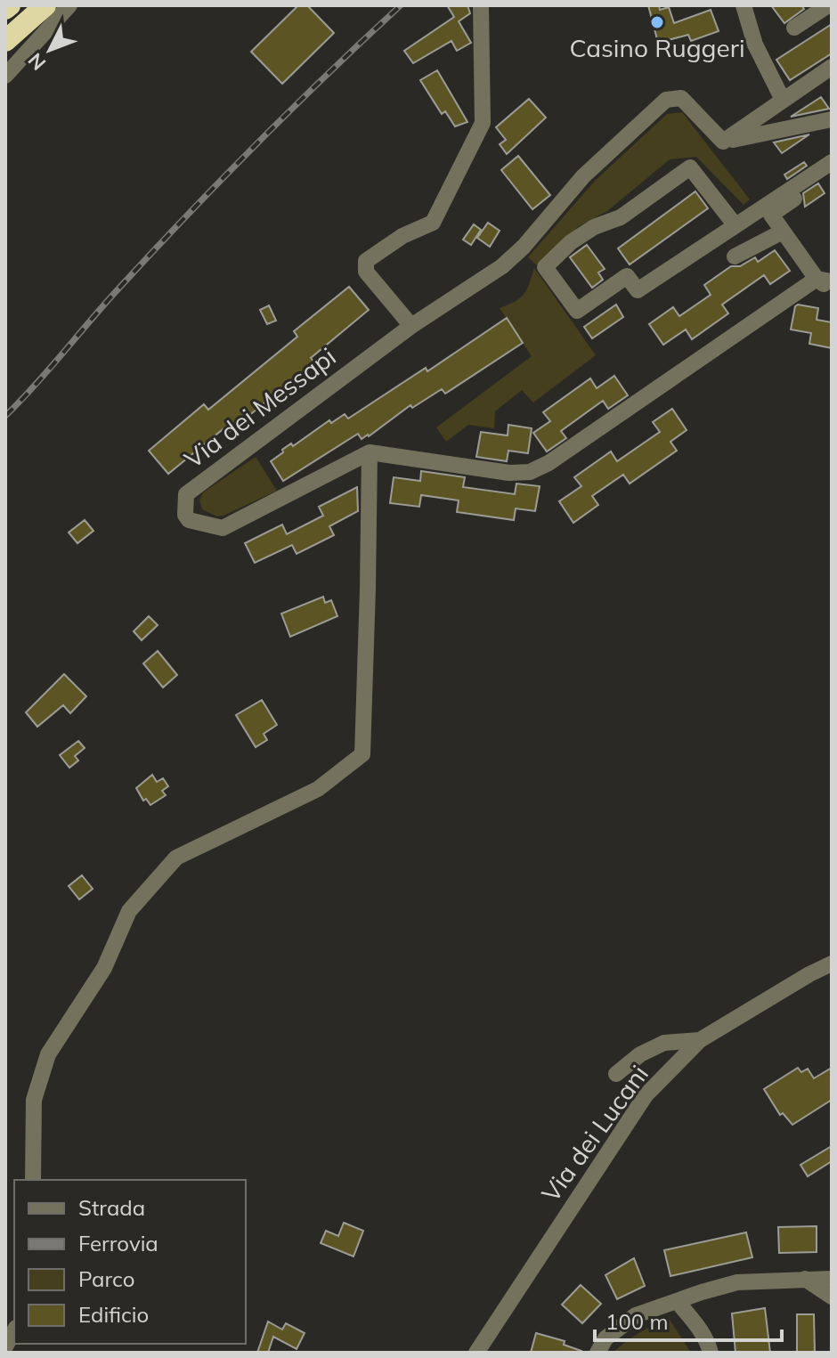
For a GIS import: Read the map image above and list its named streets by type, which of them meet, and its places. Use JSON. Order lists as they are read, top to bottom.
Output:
{
  "streets": {
    "street": ["Via dei Messapi", "Via dei Lucani"]
  },
  "places": ["Casino Ruggeri"],
  "legend": [
    "Strada",
    "Ferrovia",
    "Parco",
    "Edificio"
  ],
  "scale_bar": "100 m",
  "north": "bottom left"
}
